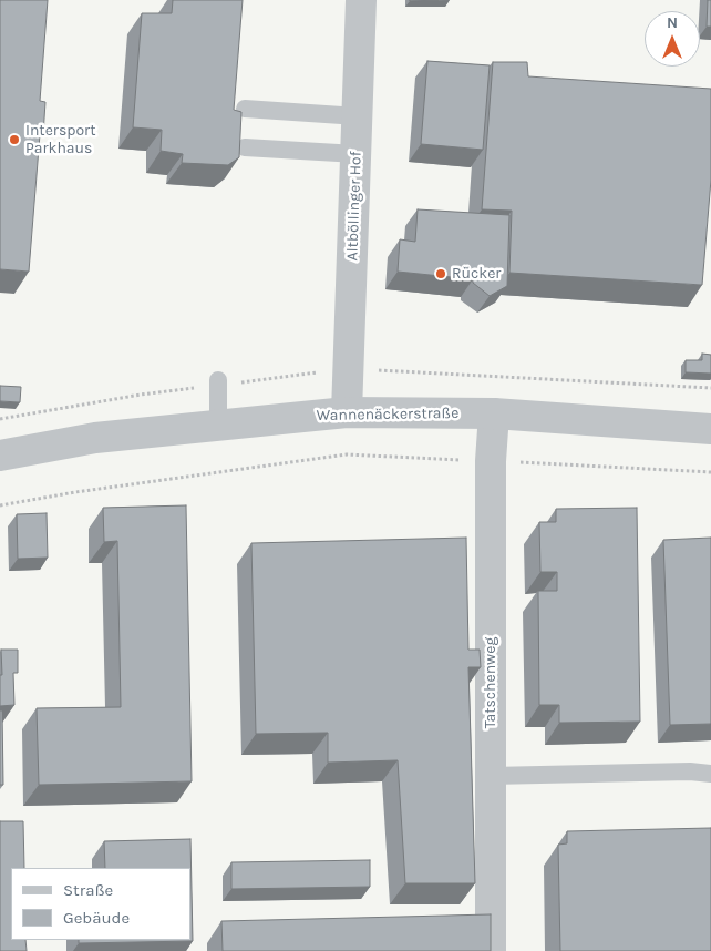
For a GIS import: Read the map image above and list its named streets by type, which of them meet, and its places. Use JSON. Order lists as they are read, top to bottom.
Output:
{
  "streets": {
    "street": ["Altböllinger Hof", "Wannenäckerstraße", "Tatschenweg"]
  },
  "crossings": [
    ["Altböllinger Hof", "Wannenäckerstraße"],
    ["Wannenäckerstraße", "Tatschenweg"]
  ],
  "places": ["Intersport Parkhaus", "Rücker"],
  "legend": ["Straße", "Gebäude"],
  "north": "top"
}
